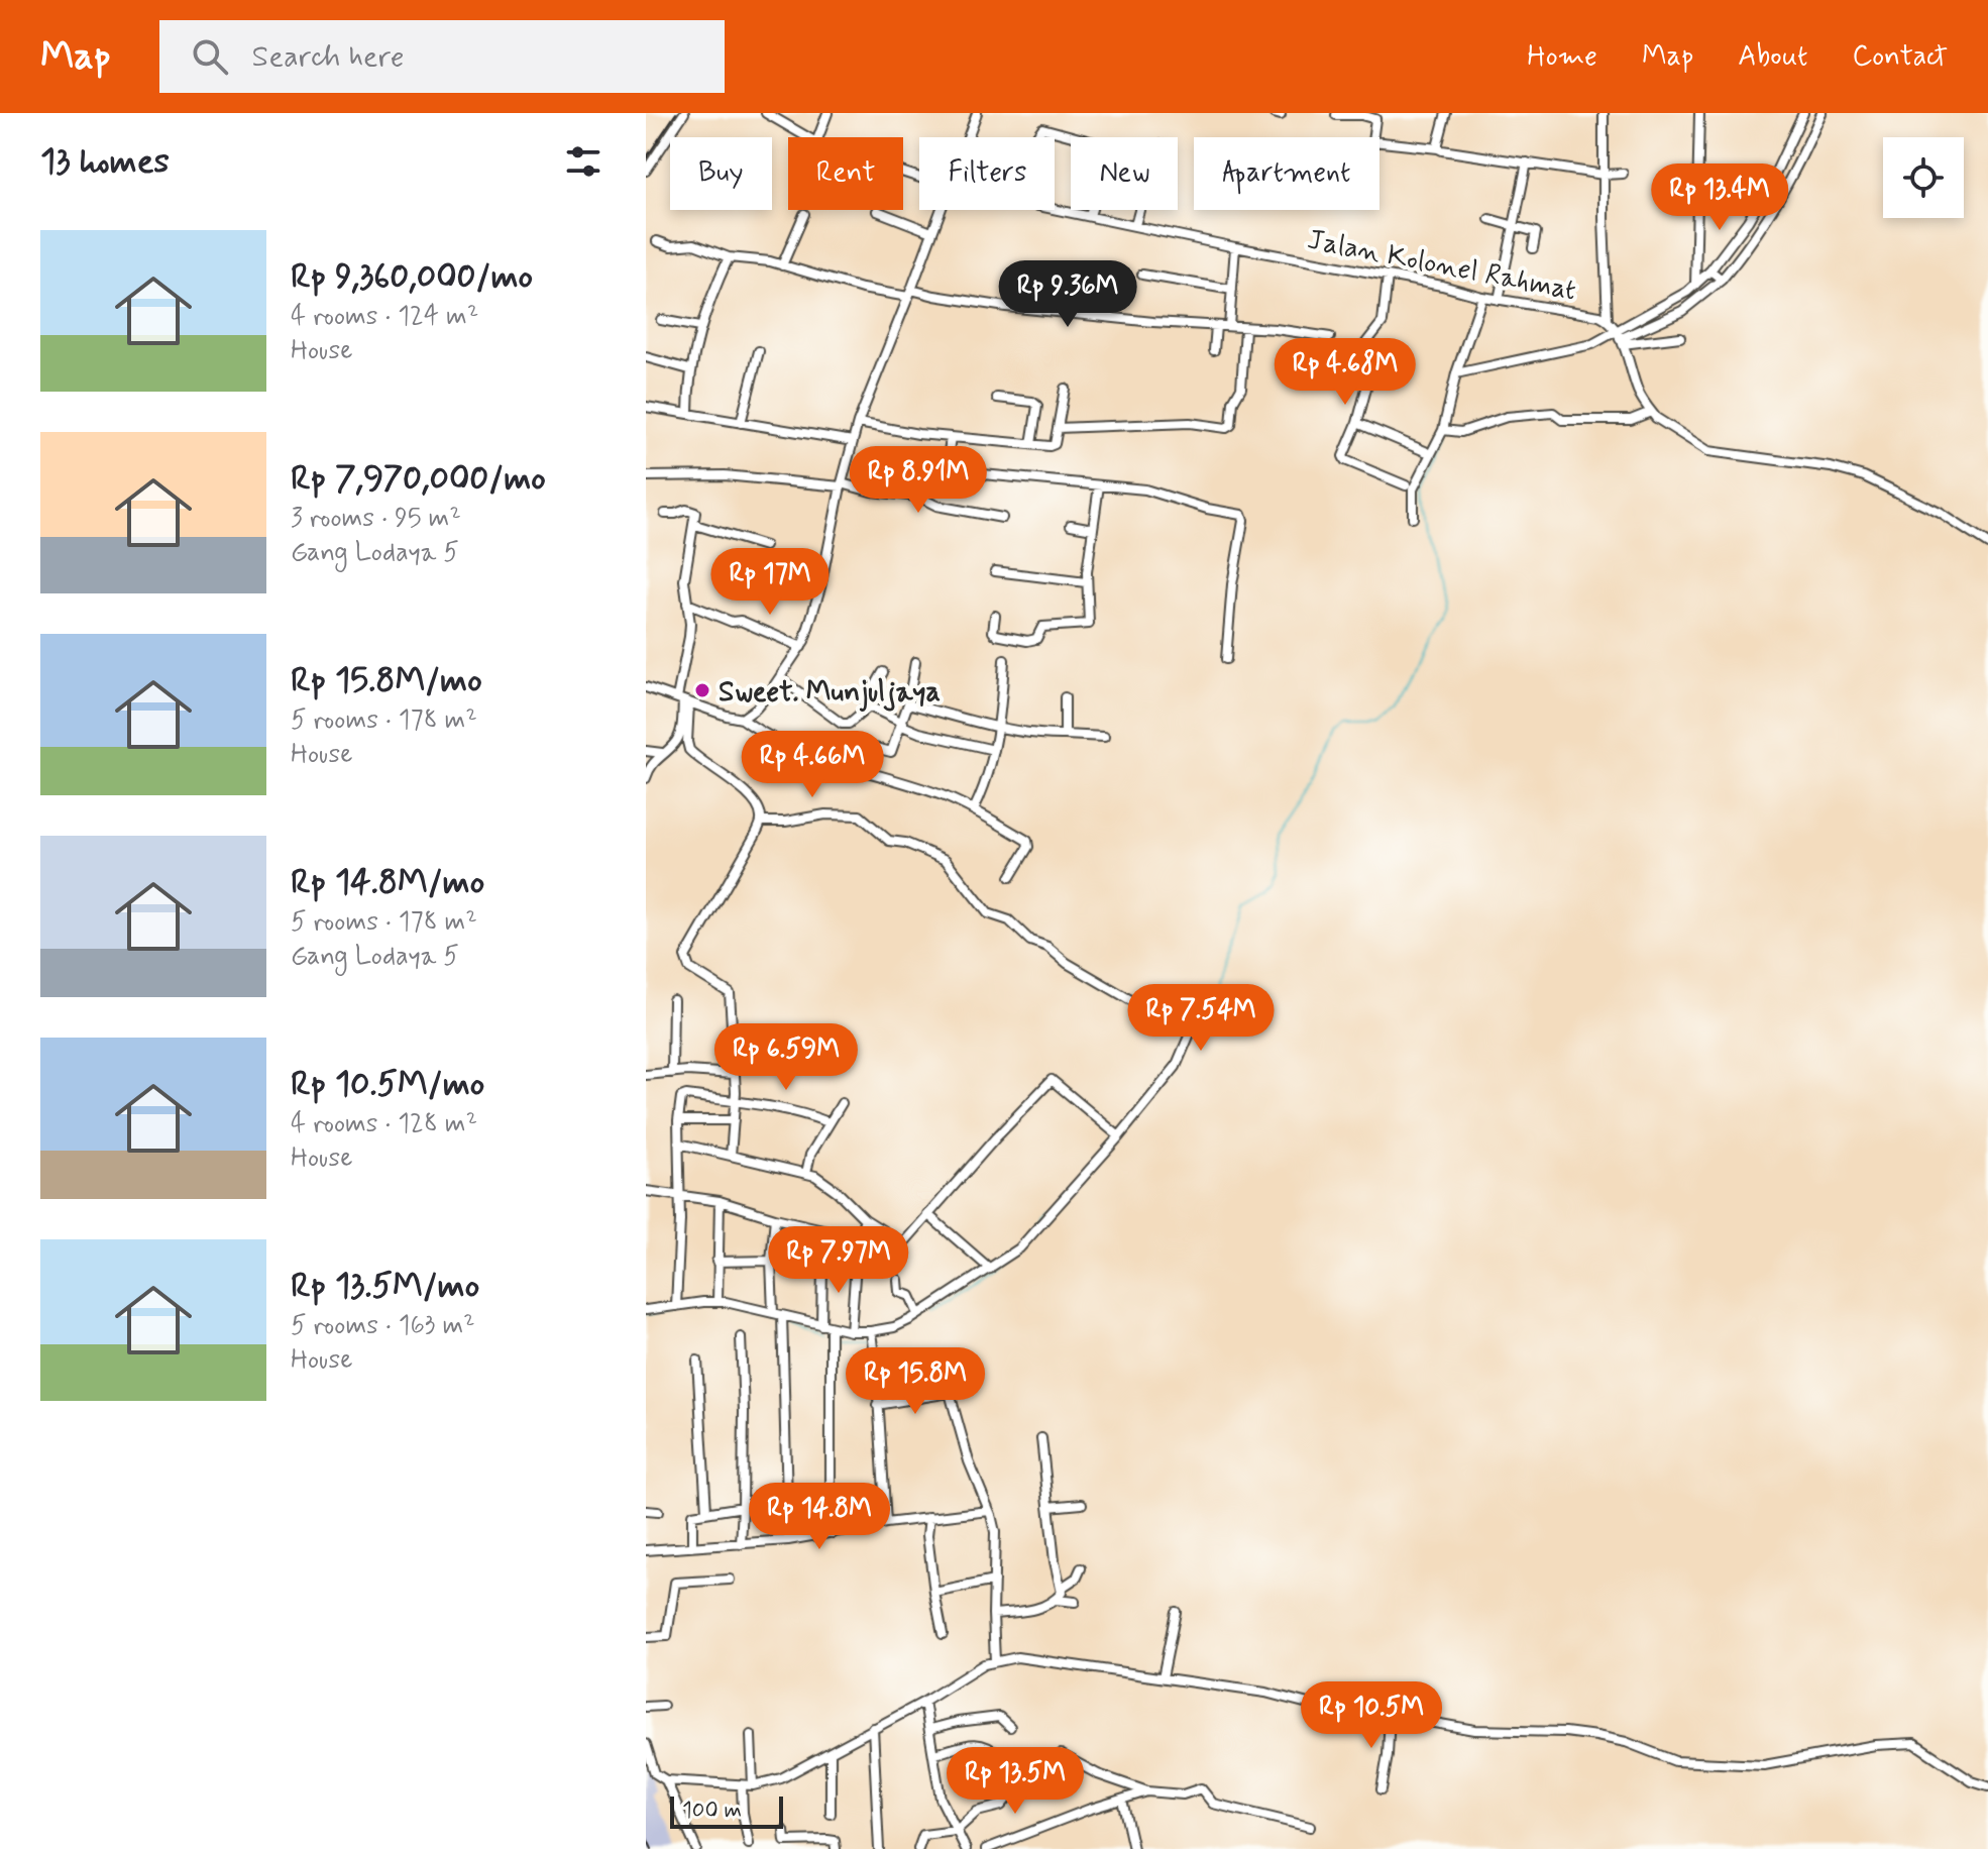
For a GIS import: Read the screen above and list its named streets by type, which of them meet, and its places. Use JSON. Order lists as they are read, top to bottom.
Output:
{
  "streets": {
    "street": ["Jalan Kolonel Rahmat"]
  },
  "places": ["Sweet. Munjuljaya"],
  "scale_bar": "100 m",
  "page": {
    "header": "Map",
    "search": "Search here",
    "nav": [
      "Home",
      "Map",
      "About",
      "Contact"
    ],
    "heading": "13 homes",
    "chip": [
      "Buy",
      "Rent",
      "Filters",
      "New",
      "Apartment"
    ],
    "price": [
      "Rp 13.4M",
      "Rp 9.36M",
      "Rp 4.68M",
      "Rp 8.91M",
      "Rp 17M",
      "Rp 4.66M",
      "Rp 7.54M",
      "Rp 6.59M",
      "Rp 7.97M",
      "Rp 15.8M",
      "Rp 14.8M",
      "Rp 10.5M",
      "Rp 13.5M"
    ],
    "list": [
      {
        "name": "Rp 9,360,000/mo",
        "note": "4 rooms · 124 m² · House"
      },
      {
        "name": "Rp 7,970,000/mo",
        "note": "3 rooms · 95 m² · Gang Lodaya 5"
      },
      {
        "name": "Rp 15.8M/mo",
        "note": "5 rooms · 178 m² · House"
      },
      {
        "name": "Rp 14.8M/mo",
        "note": "5 rooms · 178 m² · Gang Lodaya 5"
      },
      {
        "name": "Rp 10.5M/mo",
        "note": "4 rooms · 128 m² · House"
      },
      {
        "name": "Rp 13.5M/mo",
        "note": "5 rooms · 163 m² · House"
      }
    ],
    "scale": "100 m"
  }
}
